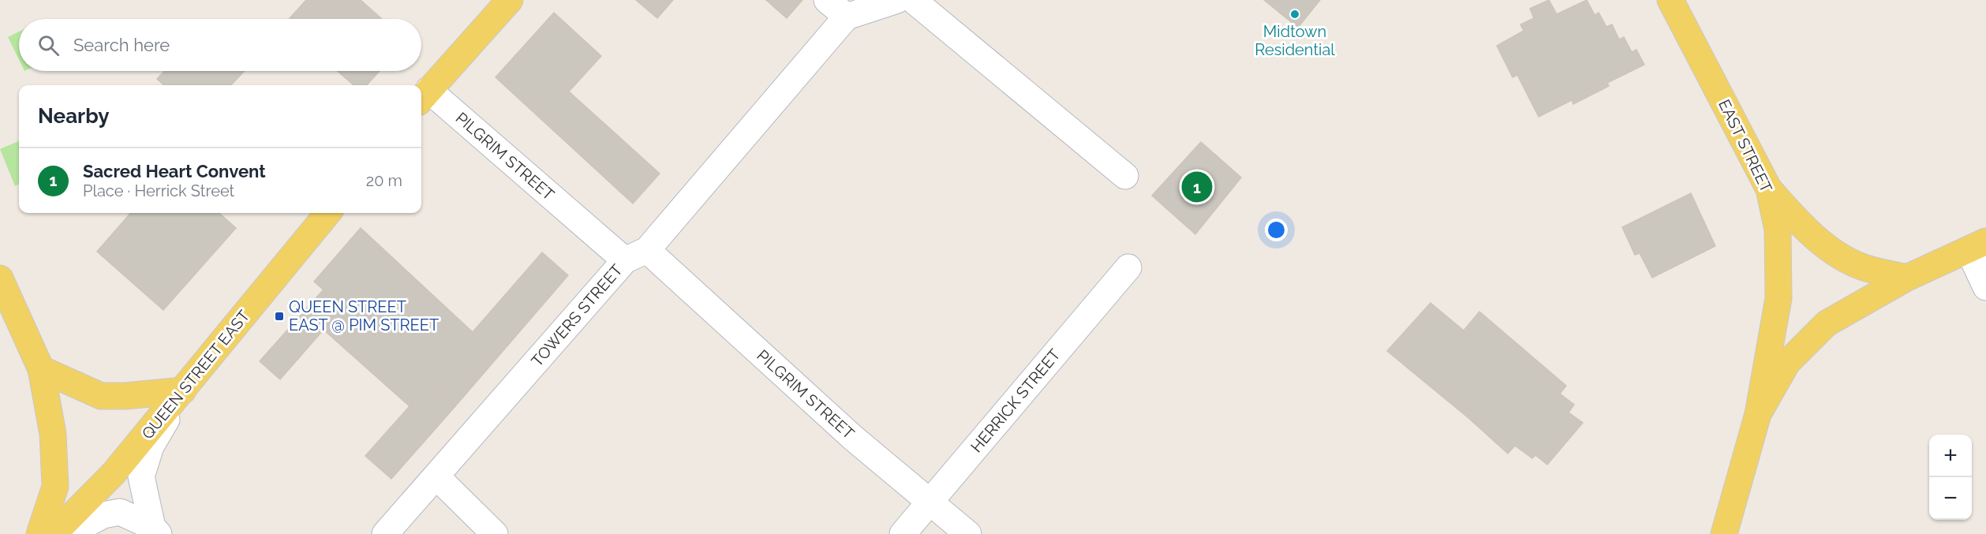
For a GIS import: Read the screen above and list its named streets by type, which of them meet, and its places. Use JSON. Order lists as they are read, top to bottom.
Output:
{
  "streets": {
    "main road": ["EAST STREET", "QUEEN STREET EAST"],
    "street": ["PILGRIM STREET", "TOWERS STREET", "HERRICK STREET"]
  },
  "crossings": [
    ["PILGRIM STREET", "TOWERS STREET"],
    ["PILGRIM STREET", "HERRICK STREET"]
  ],
  "places": {
    "other": ["Midtown Residential"],
    "transit": ["QUEEN STREET EAST @ PIM STREET"]
  },
  "page": {
    "search": "Search here",
    "heading": "Nearby",
    "list": [
      {
        "mark": "1",
        "name": "Sacred Heart Convent",
        "note": "Place · Herrick Street",
        "value": "20 m"
      }
    ],
    "pins": "1",
    "map_buttons": ["+", "−"]
  }
}
